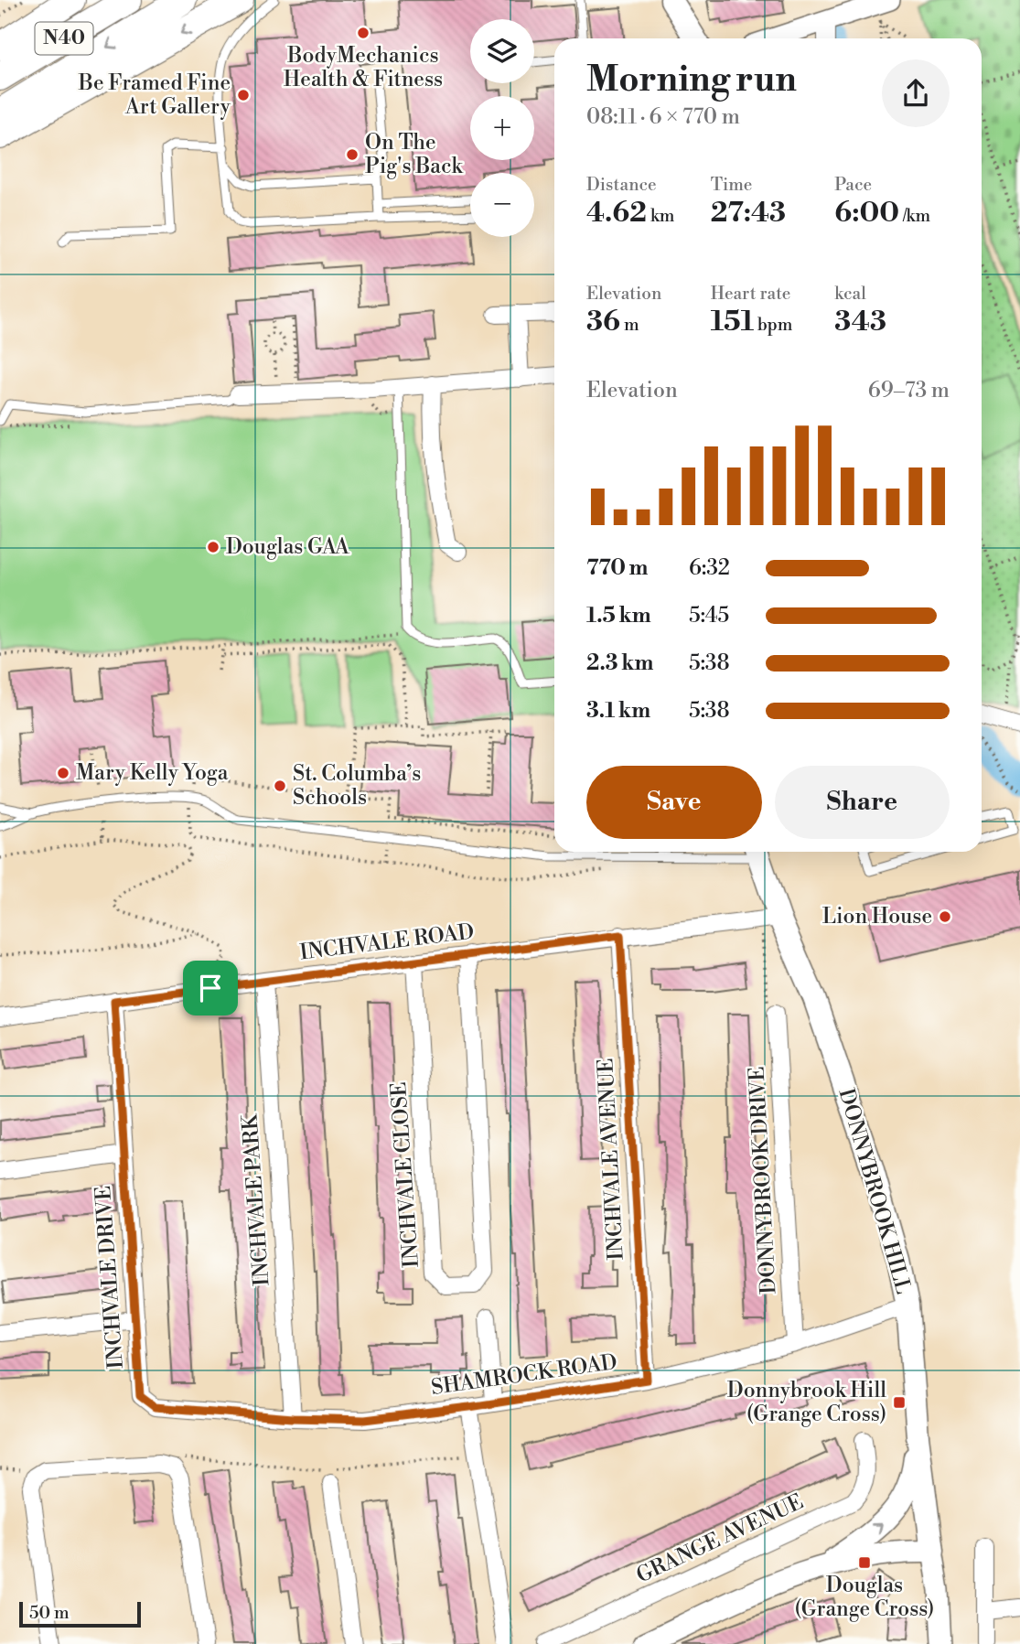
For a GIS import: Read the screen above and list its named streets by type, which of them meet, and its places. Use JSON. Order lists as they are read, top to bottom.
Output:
{
  "streets": {
    "highway": ["N40"],
    "main road": ["DONNYBROOK HILL"],
    "street": [
      "INCHVALE ROAD",
      "INCHVALE AVENUE",
      "INCHVALE CLOSE",
      "DONNYBROOK DRIVE",
      "INCHVALE PARK",
      "INCHVALE DRIVE",
      "SHAMROCK ROAD",
      "GRANGE AVENUE"
    ]
  },
  "crossings": [
    ["INCHVALE ROAD", "INCHVALE AVENUE"],
    ["INCHVALE ROAD", "INCHVALE CLOSE"],
    ["INCHVALE ROAD", "DONNYBROOK HILL"],
    ["INCHVALE ROAD", "INCHVALE PARK"],
    ["INCHVALE ROAD", "INCHVALE DRIVE"],
    ["INCHVALE AVENUE", "SHAMROCK ROAD"],
    ["DONNYBROOK DRIVE", "SHAMROCK ROAD"],
    ["DONNYBROOK HILL", "SHAMROCK ROAD"],
    ["INCHVALE PARK", "SHAMROCK ROAD"],
    ["INCHVALE DRIVE", "SHAMROCK ROAD"]
  ],
  "places": {
    "other": [
      "BodyMechanics Health & Fitness",
      "Be Framed Fine Art Gallery",
      "On The Pig's Back",
      "Douglas GAA",
      "Mary Kelly Yoga",
      "St. Columba’s Schools",
      "Lion House"
    ],
    "transit": ["Donnybrook Hill (Grange Cross)", "Douglas (Grange Cross)"]
  },
  "scale_bar": "50 m",
  "page": {
    "map_buttons": ["+", "−"],
    "heading": ["Morning run", "08:11 · 6 × 770 m"],
    "stats": [
      ["Distance", "4.62 km"],
      ["Time", "27:43"],
      ["Pace", "6:00 /km"],
      ["Elevation", "36 m"],
      ["Heart rate", "151 bpm"],
      ["kcal", "343"]
    ],
    "chart": ["Elevation", "69–73 m"],
    "list": [
      {
        "name": "770 m",
        "note": "6:32"
      },
      {
        "name": "1.5 km",
        "note": "5:45"
      },
      {
        "name": "2.3 km",
        "note": "5:38"
      },
      {
        "name": "3.1 km",
        "note": "5:38"
      }
    ],
    "buttons": ["Save", "Share"],
    "scale": "50 m"
  }
}
